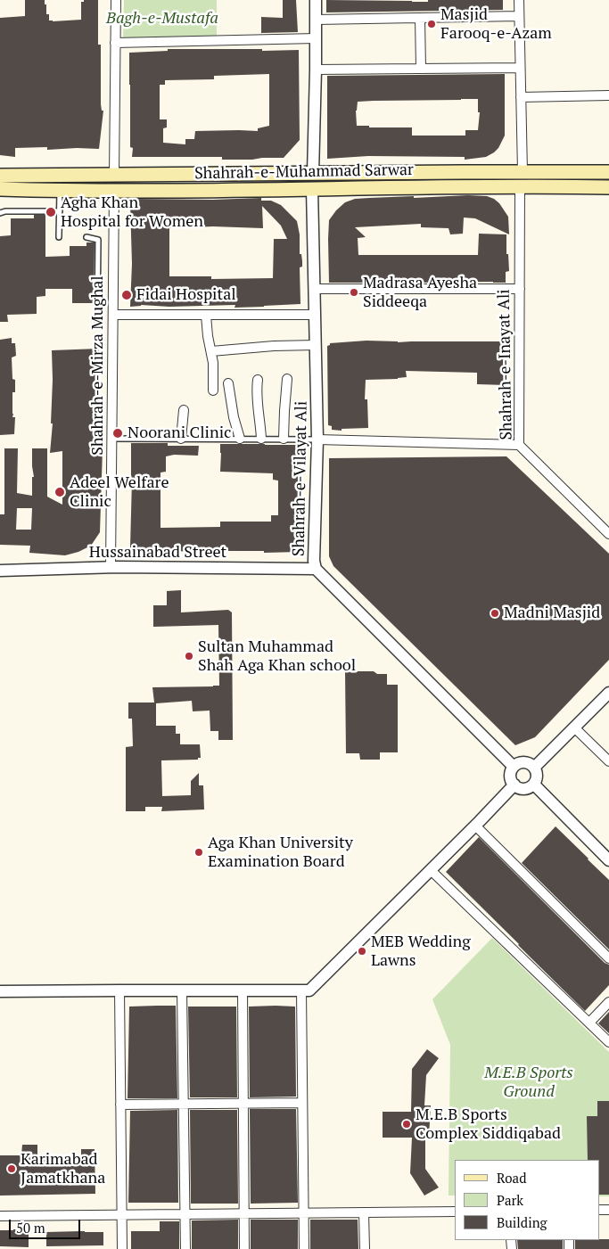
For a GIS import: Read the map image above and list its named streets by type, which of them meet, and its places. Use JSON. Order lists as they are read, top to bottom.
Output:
{
  "streets": {
    "main road": ["Shahrah-e-Muhammad Sarwar"],
    "street": [
      "Shahrah-e-Inayat Ali",
      "Shahrah-e-Mirza Mughal",
      "Shahrah-e-Vilayat Ali",
      "Hussainabad Street"
    ]
  },
  "crossings": [
    ["Shahrah-e-Muhammad Sarwar", "Shahrah-e-Inayat Ali"],
    ["Shahrah-e-Muhammad Sarwar", "Shahrah-e-Mirza Mughal"],
    ["Shahrah-e-Muhammad Sarwar", "Shahrah-e-Vilayat Ali"],
    ["Shahrah-e-Mirza Mughal", "Hussainabad Street"],
    ["Shahrah-e-Vilayat Ali", "Hussainabad Street"]
  ],
  "parks": ["Bagh-e-Mustafa", "M.E.B Sports Ground"],
  "places": [
    "Masjid Farooq-e-Azam",
    "Agha Khan Hospital for Women",
    "Madrasa Ayesha Siddeeqa",
    "Fidai Hospital",
    "Noorani Clinic",
    "Adeel Welfare Clinic",
    "Madni Masjid",
    "Sultan Muhammad Shah Aga Khan school",
    "Aga Khan University Examination Board",
    "MEB Wedding Lawns",
    "M.E.B Sports Complex Siddiqabad",
    "Karimabad Jamatkhana"
  ],
  "legend": ["Road", "Park", "Building"],
  "scale_bar": "50 m"
}
